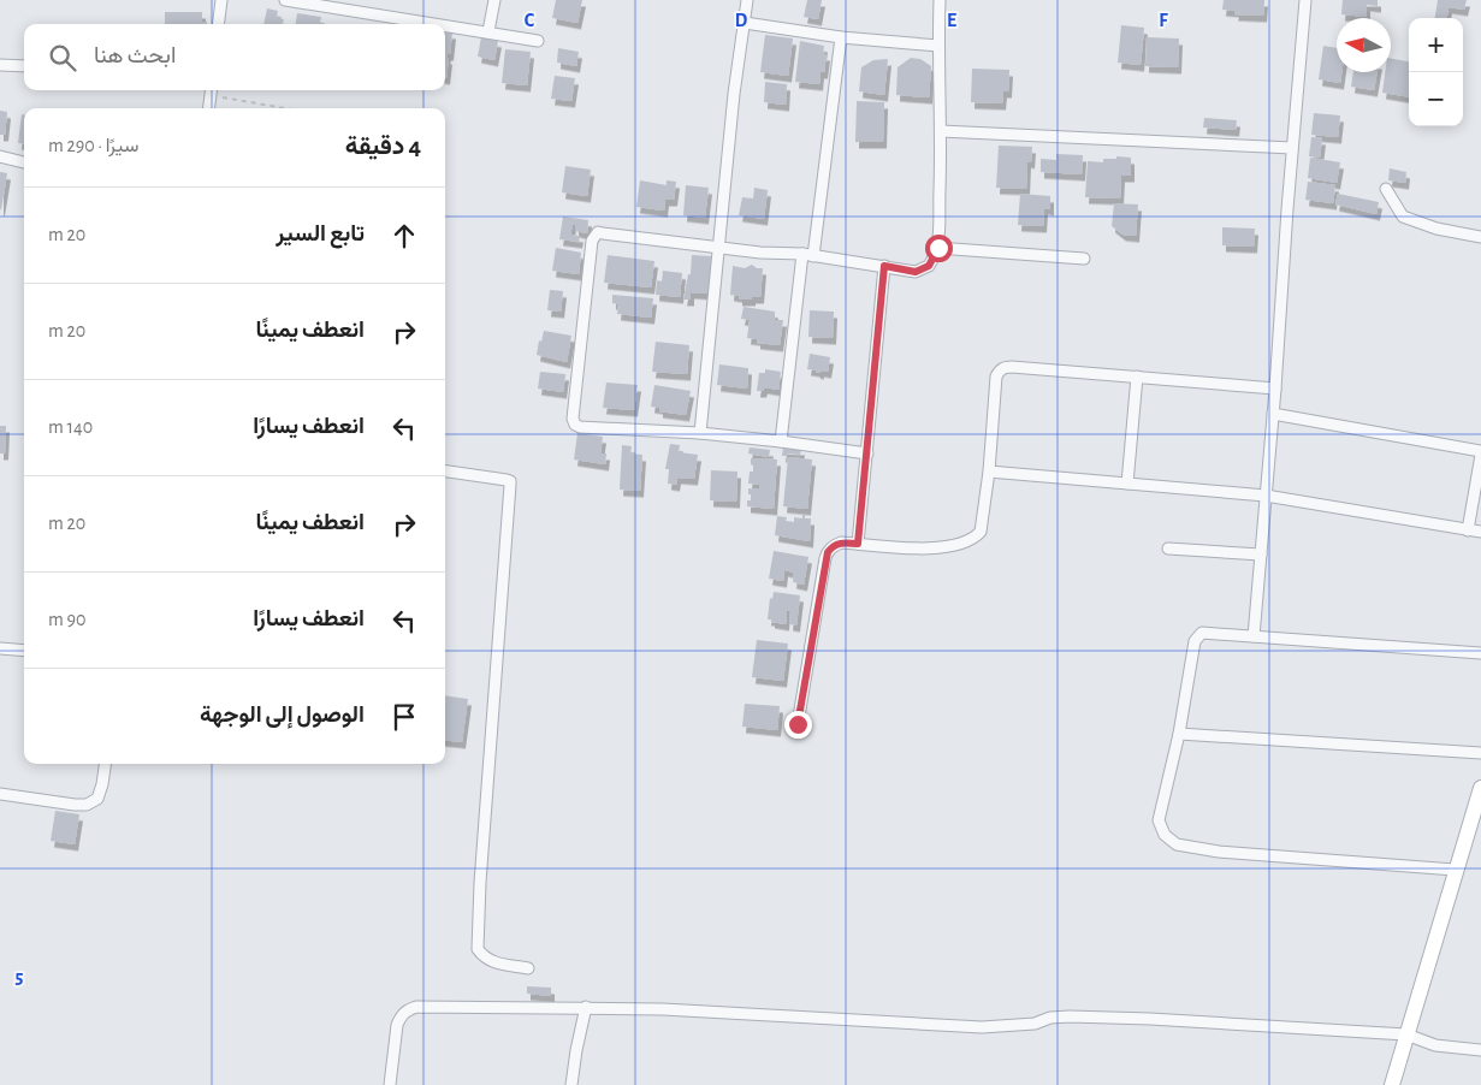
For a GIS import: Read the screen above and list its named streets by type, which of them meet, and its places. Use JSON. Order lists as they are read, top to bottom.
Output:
{
  "north": "left",
  "page": {
    "map_buttons": ["+", "−"],
    "search": "ابحث هنا",
    "heading": ["4 دقيقة", "سيرًا · 290 m"],
    "list": [
      ["تابع السير", "20 m"],
      ["انعطف يمينًا", "20 m"],
      ["انعطف يسارًا", "140 m"],
      ["انعطف يمينًا", "20 m"],
      ["انعطف يسارًا", "90 m"],
      "الوصول إلى الوجهة"
    ]
  },
  "grid": {
    "columns": [
      "C",
      "D",
      "E",
      "F"
    ],
    "rows": ["5"]
  }
}
